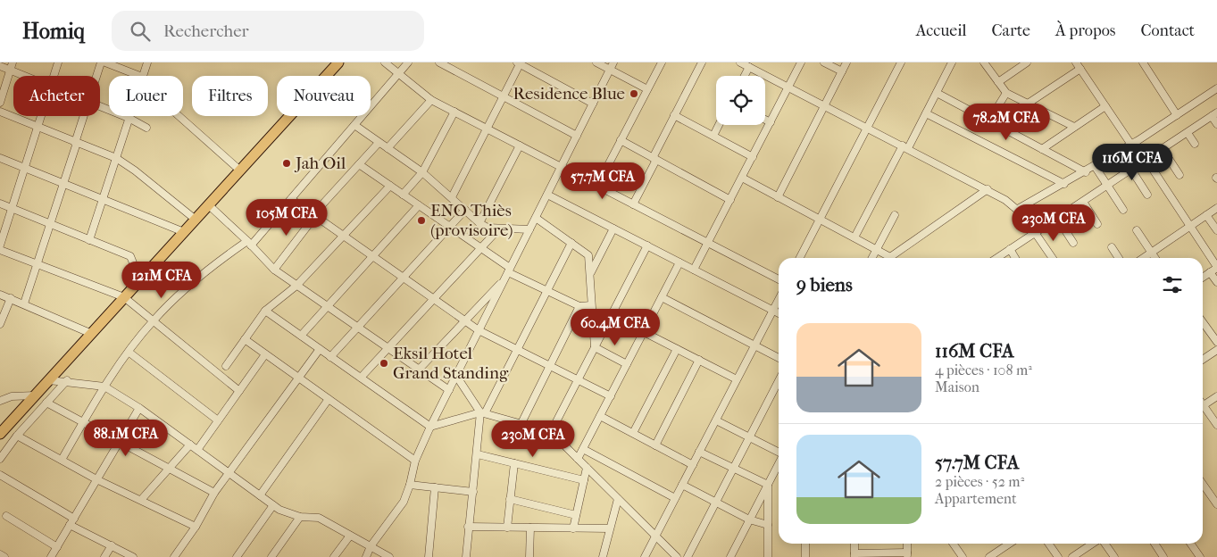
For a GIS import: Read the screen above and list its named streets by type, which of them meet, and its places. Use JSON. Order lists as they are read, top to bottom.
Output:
{
  "places": [
    "Residence Blue",
    "Jah Oil",
    "ENO Thiès (provisoire)",
    "Eksil Hotel Grand Standing"
  ],
  "page": {
    "header": "Homiq",
    "search": "Rechercher",
    "nav": [
      "Accueil",
      "Carte",
      "À propos",
      "Contact"
    ],
    "chip": [
      "Acheter",
      "Louer",
      "Filtres",
      "Nouveau"
    ],
    "price": [
      "78.2M CFA",
      "116M CFA",
      "57.7M CFA",
      "105M CFA",
      "230M CFA",
      "121M CFA",
      "60.4M CFA",
      "88.1M CFA",
      "230M CFA"
    ],
    "heading": "9 biens",
    "list": [
      {
        "name": "116M CFA",
        "note": "4 pièces · 108 m² · Maison"
      },
      {
        "name": "57.7M CFA",
        "note": "2 pièces · 52 m² · Appartement"
      }
    ]
  }
}
